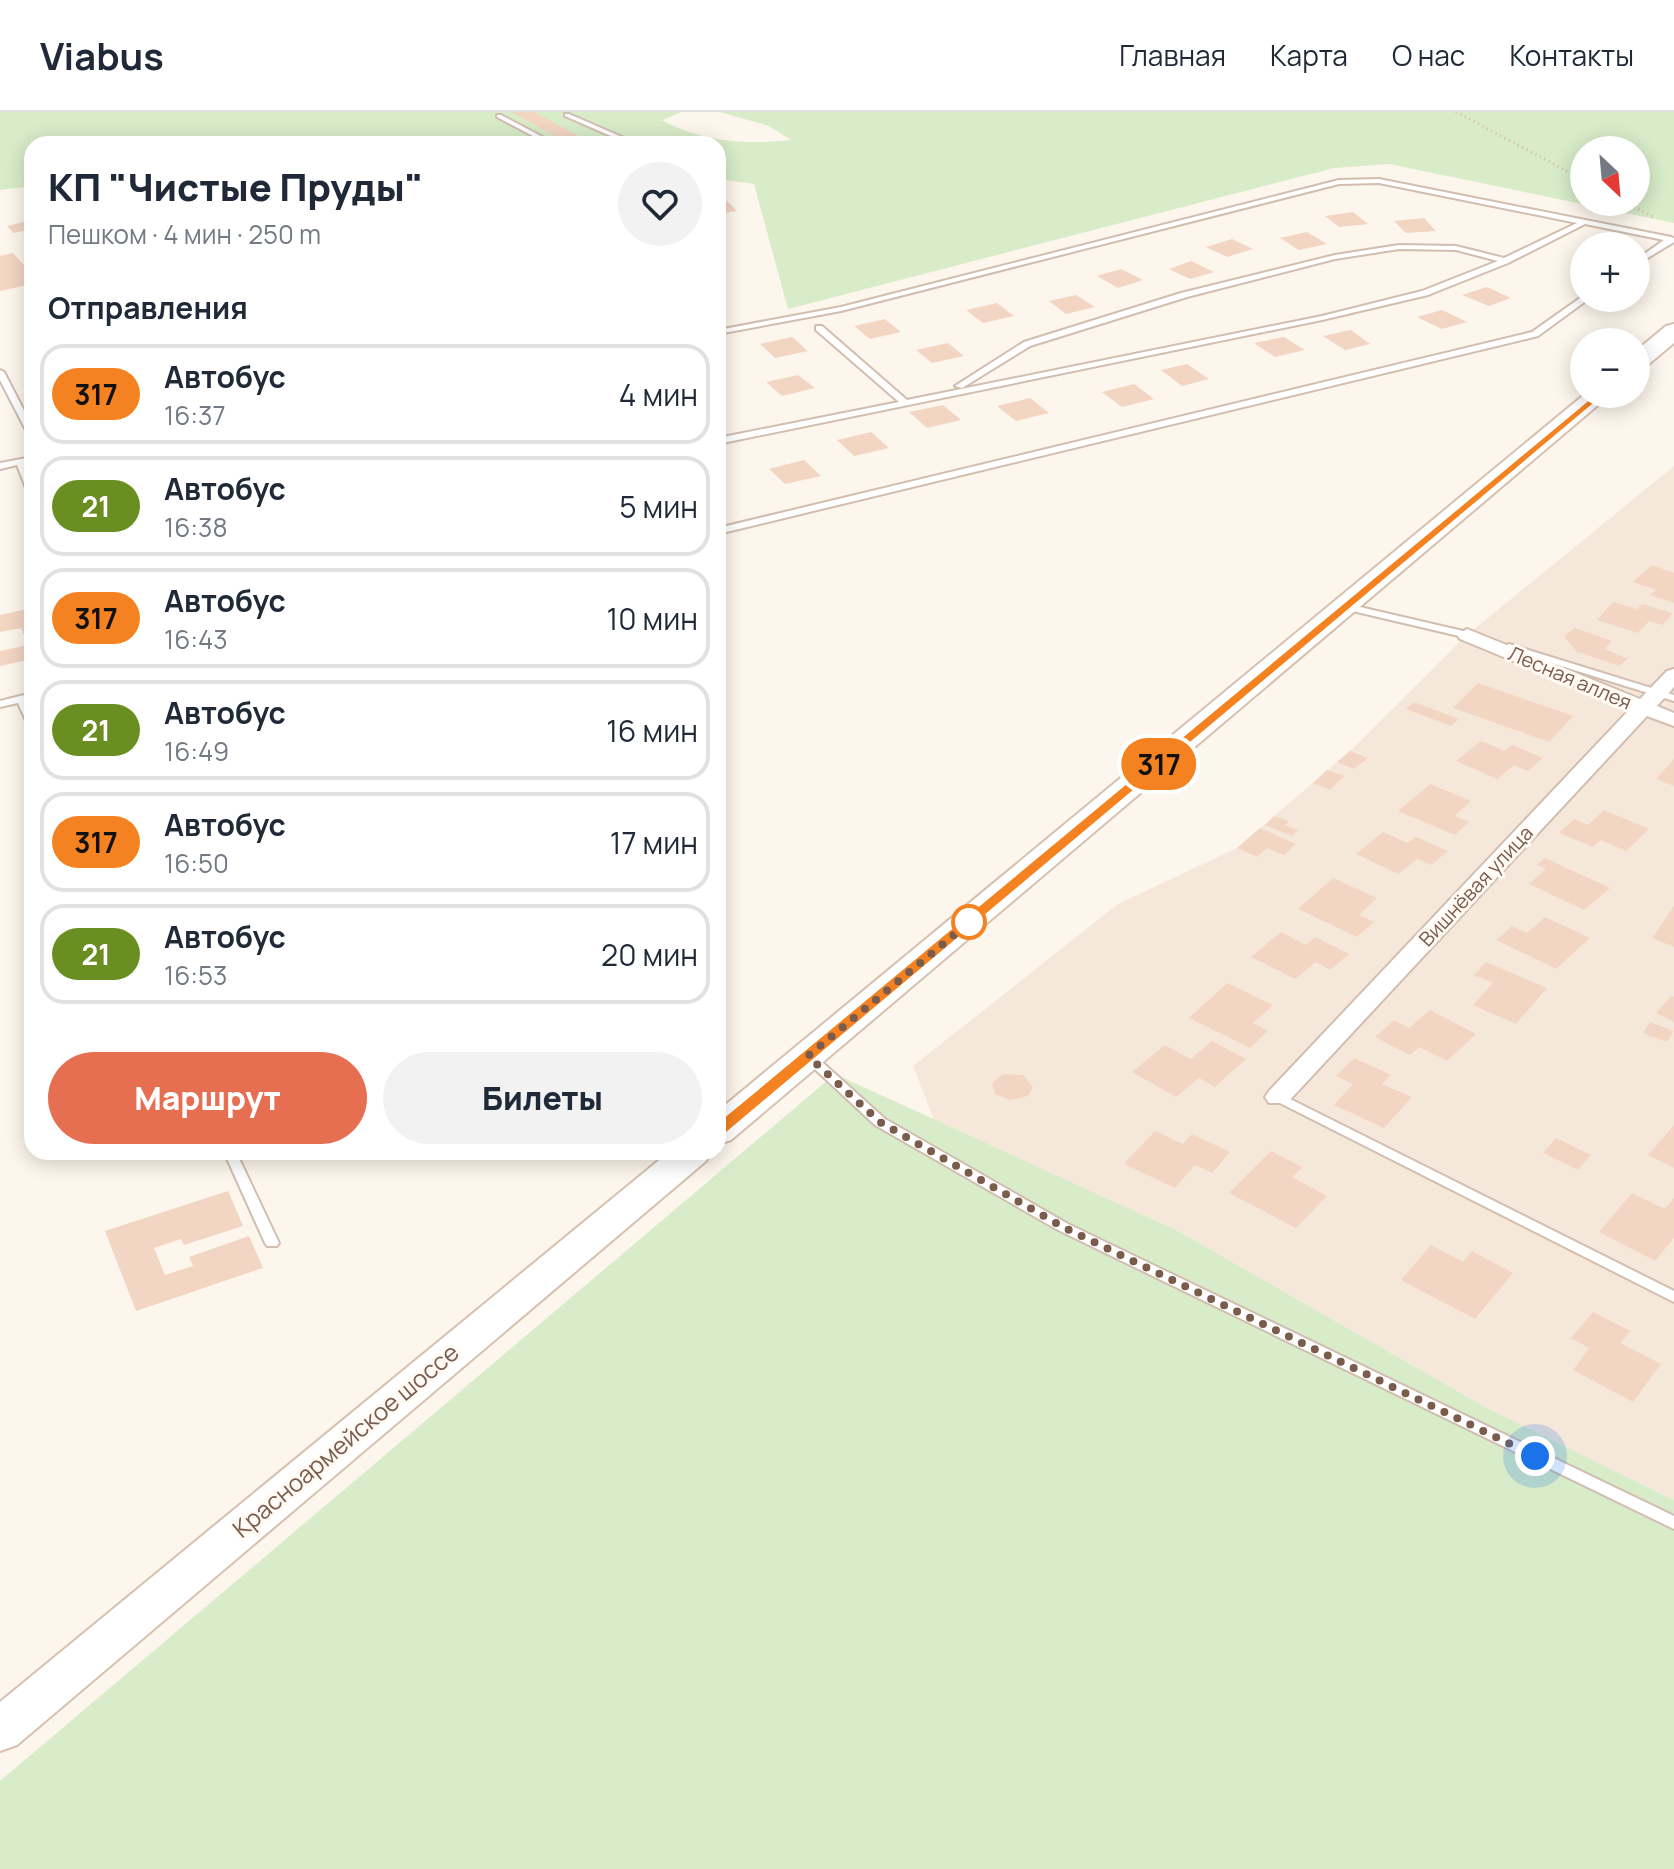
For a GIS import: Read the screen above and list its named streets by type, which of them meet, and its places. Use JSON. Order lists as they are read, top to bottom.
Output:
{
  "streets": {
    "main road": ["Красноармейское шоссе"],
    "street": ["Лесная аллея", "Вишнёвая улица"]
  },
  "crossings": [
    ["Лесная аллея", "Вишнёвая улица"]
  ],
  "lines": ["bus line 317"],
  "north": "bottom right",
  "page": {
    "header": "Viabus",
    "nav": [
      "Главная",
      "Карта",
      "О нас",
      "Контакты"
    ],
    "on_map": "317",
    "map_buttons": ["+", "−"],
    "heading": [
      ["КП \"Чистые Пруды\"", "Пешком · 4 мин · 250 m"],
      "Отправления"
    ],
    "list": [
      {
        "mark": "317",
        "name": "Автобус",
        "note": "16:37",
        "value": "4 мин"
      },
      {
        "mark": "21",
        "name": "Автобус",
        "note": "16:38",
        "value": "5 мин"
      },
      {
        "mark": "317",
        "name": "Автобус",
        "note": "16:43",
        "value": "10 мин"
      },
      {
        "mark": "21",
        "name": "Автобус",
        "note": "16:49",
        "value": "16 мин"
      },
      {
        "mark": "317",
        "name": "Автобус",
        "note": "16:50",
        "value": "17 мин"
      },
      {
        "mark": "21",
        "name": "Автобус",
        "note": "16:53",
        "value": "20 мин"
      }
    ],
    "buttons": ["Маршрут", "Билеты"]
  }
}
